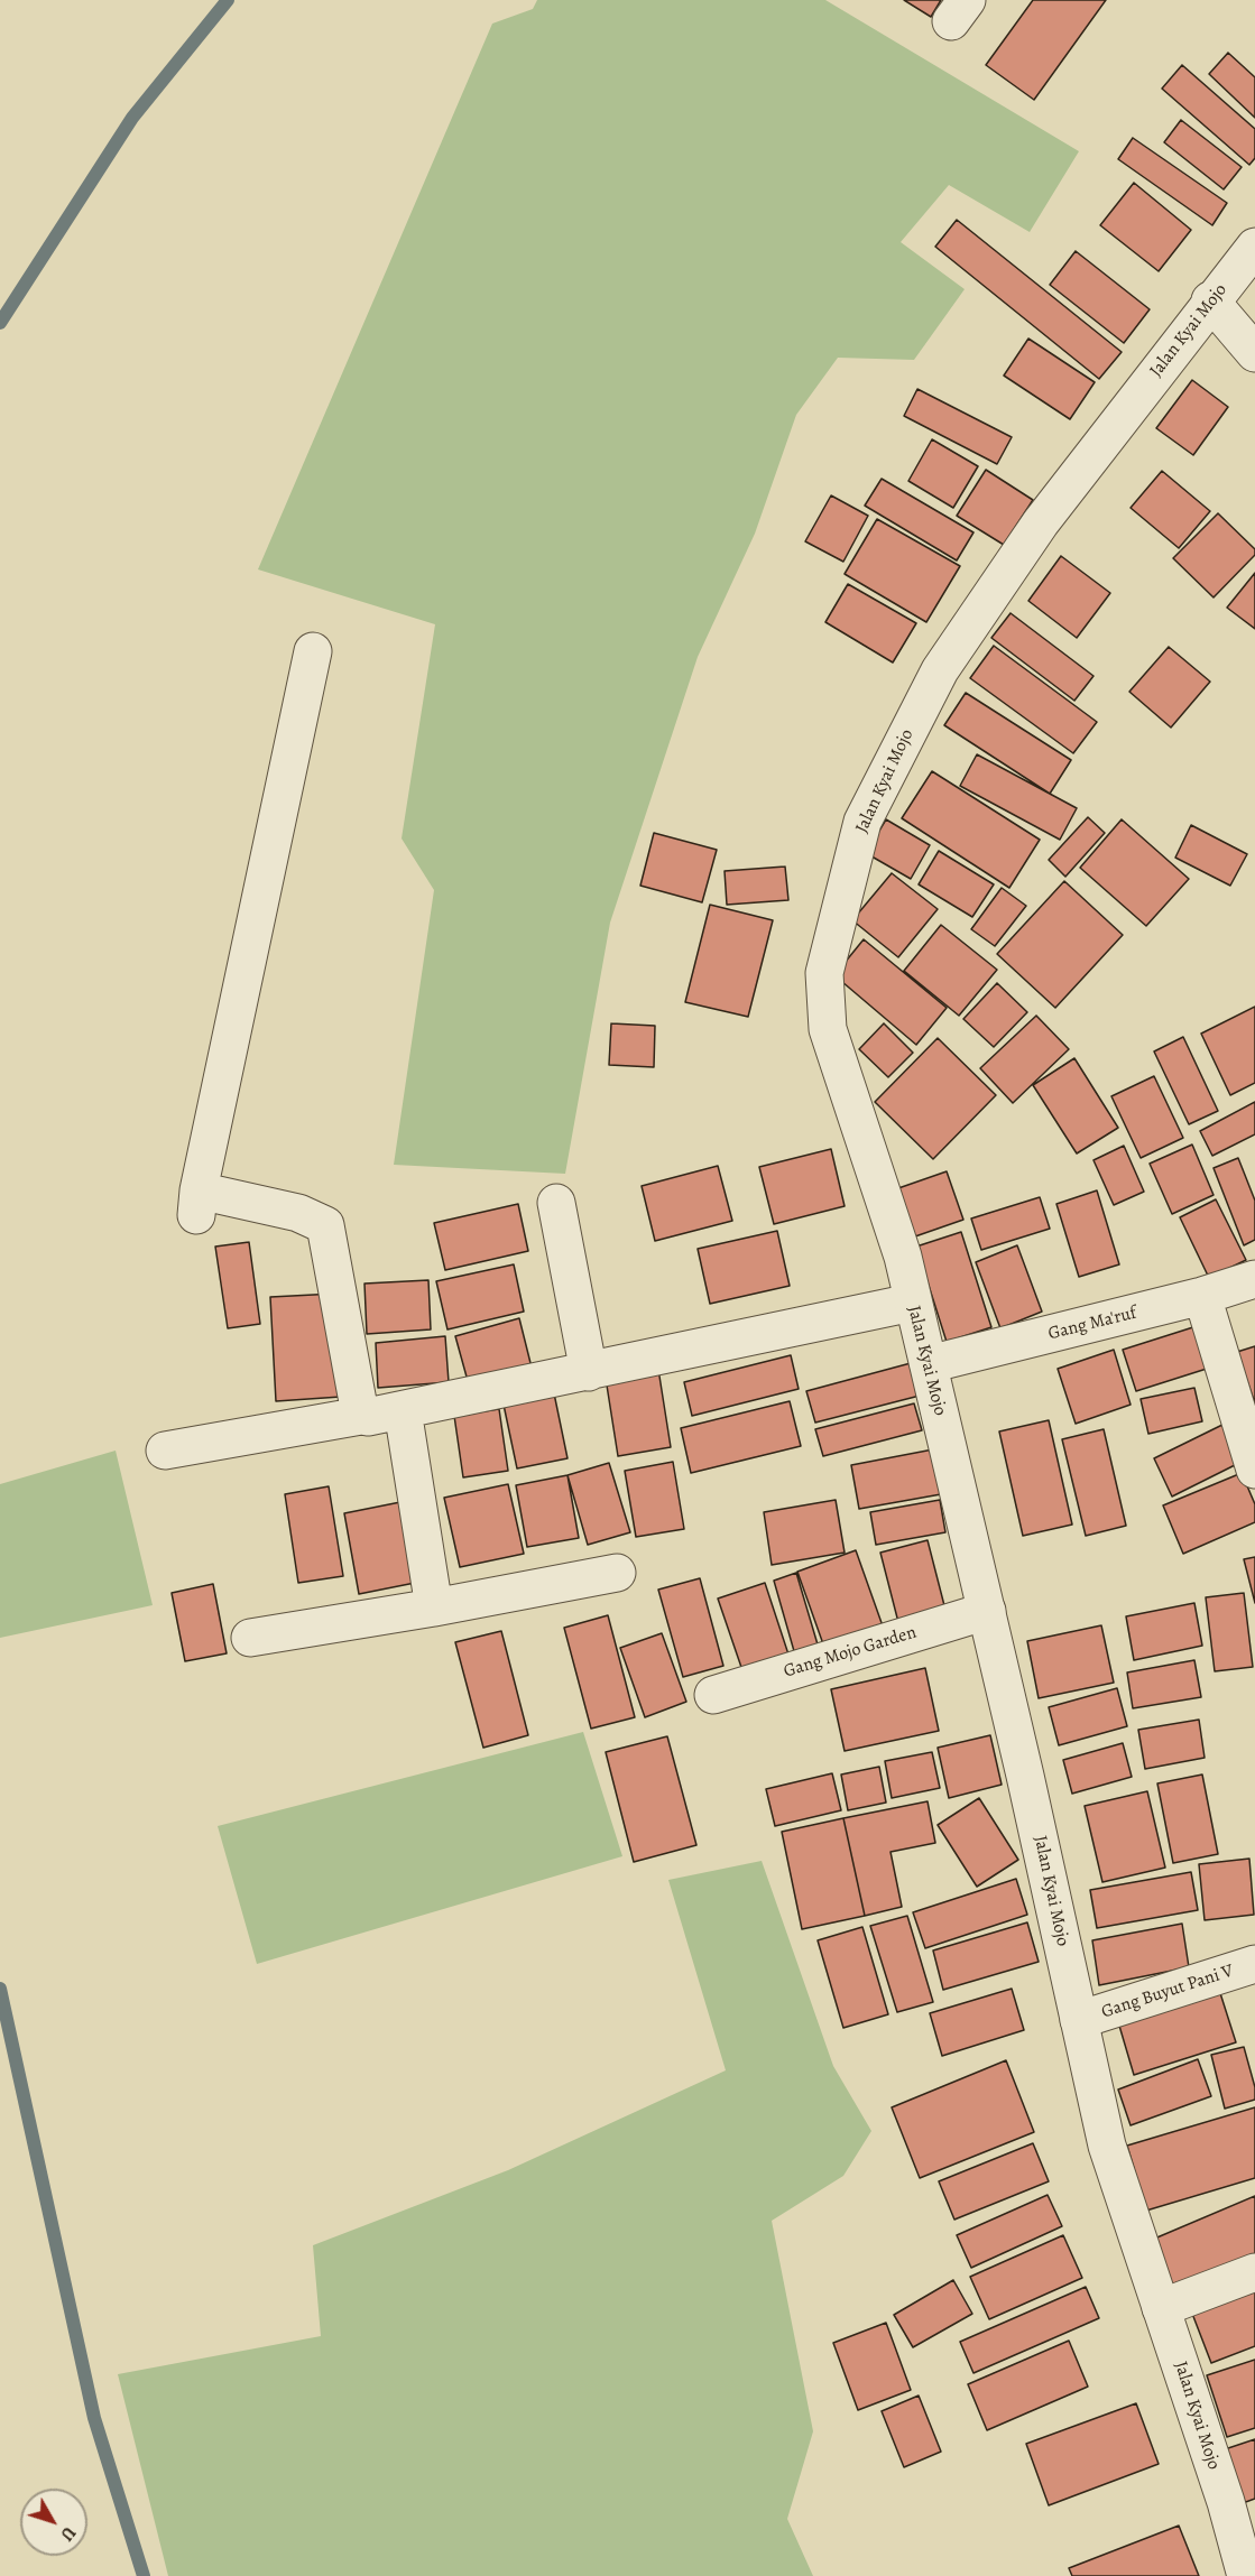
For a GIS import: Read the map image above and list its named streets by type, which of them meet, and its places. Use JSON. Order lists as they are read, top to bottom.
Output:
{
  "streets": {
    "street": [
      "Jalan Kyai Mojo",
      "Gang Ma'ruf",
      "Gang Mojo Garden",
      "Gang Buyut Pani V"
    ]
  },
  "crossings": [
    ["Jalan Kyai Mojo", "Gang Ma'ruf"],
    ["Jalan Kyai Mojo", "Gang Mojo Garden"],
    ["Jalan Kyai Mojo", "Gang Buyut Pani V"]
  ],
  "north": "bottom right"
}
